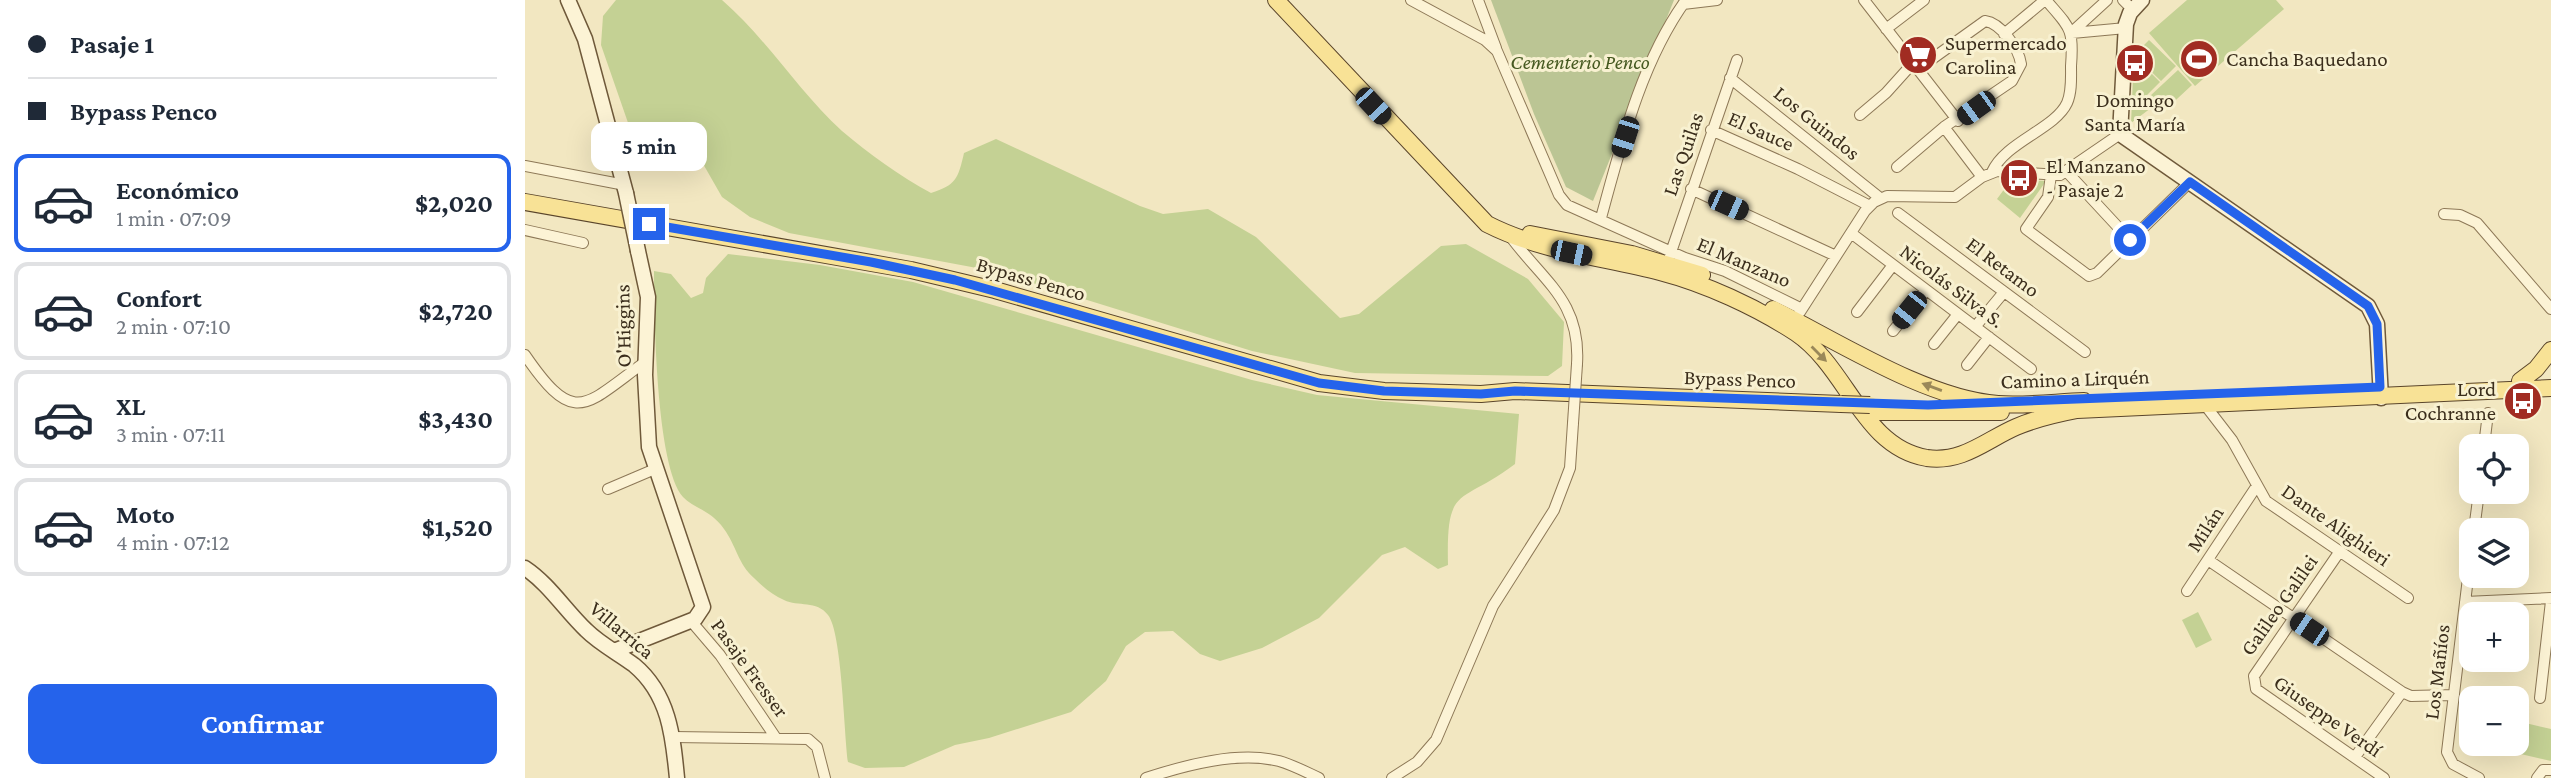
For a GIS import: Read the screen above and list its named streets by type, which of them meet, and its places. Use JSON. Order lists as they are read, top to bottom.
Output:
{
  "streets": {
    "main road": ["Bypass Penco", "Camino a Lirquén"],
    "street": [
      "Los Guindos",
      "El Sauce",
      "Las Quilas",
      "El Manzano",
      "El Retamo",
      "Nicolás Silva S.",
      "O'Higgins",
      "Dante Alighieri",
      "Milán",
      "Galileo Galilei",
      "Villarrica",
      "Pasaje Fresser",
      "Los Mañíos",
      "Giuseppe Verdí"
    ]
  },
  "crossings": [
    ["Los Guindos", "Las Quilas"],
    ["Los Guindos", "El Manzano"],
    ["El Sauce", "Las Quilas"],
    ["El Sauce", "El Manzano"],
    ["Las Quilas", "Camino a Lirquén"],
    ["El Manzano", "Nicolás Silva S."],
    ["El Manzano", "Camino a Lirquén"],
    ["Bypass Penco", "Camino a Lirquén"],
    ["O'Higgins", "Pasaje Fresser"],
    ["Camino a Lirquén", "Dante Alighieri"],
    ["Dante Alighieri", "Milán"],
    ["Dante Alighieri", "Galileo Galilei"],
    ["Galileo Galilei", "Giuseppe Verdí"]
  ],
  "parks": ["Cementerio Penco"],
  "places": {
    "supermarket": ["Supermercado Carolina"],
    "sports": ["Cancha Baquedano"],
    "bus stop": ["Domingo Santa María", "El Manzano - Pasaje 2", "Lord Cochranne"]
  },
  "page": {
    "banner": ["Pasaje 1", "Bypass Penco"],
    "bubble": "5 min",
    "list": [
      {
        "name": "Económico",
        "note": "1 min · 07:09",
        "value": "$2,020"
      },
      {
        "name": "Confort",
        "note": "2 min · 07:10",
        "value": "$2,720"
      },
      {
        "name": "XL",
        "note": "3 min · 07:11",
        "value": "$3,430"
      },
      {
        "name": "Moto",
        "note": "4 min · 07:12",
        "value": "$1,520"
      }
    ],
    "map_buttons": ["+", "−"],
    "buttons": "Confirmar"
  }
}
